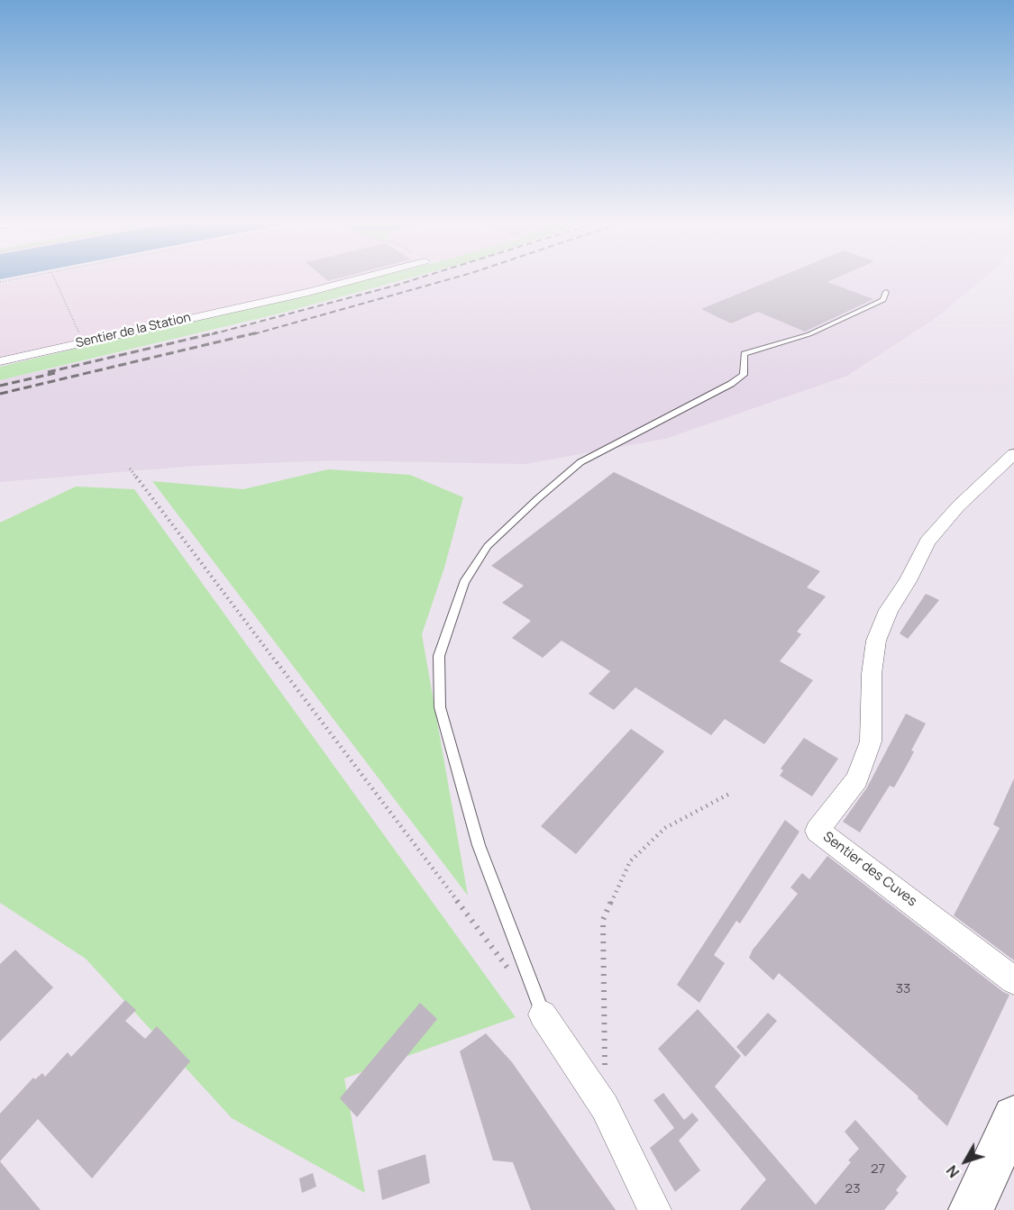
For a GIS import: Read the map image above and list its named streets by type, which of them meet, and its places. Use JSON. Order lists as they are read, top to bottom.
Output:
{
  "streets": {
    "street": ["Sentier de la Station", "Sentier des Cuves"]
  },
  "house_numbers": ["33", "27", "23"],
  "north": "bottom left"
}
